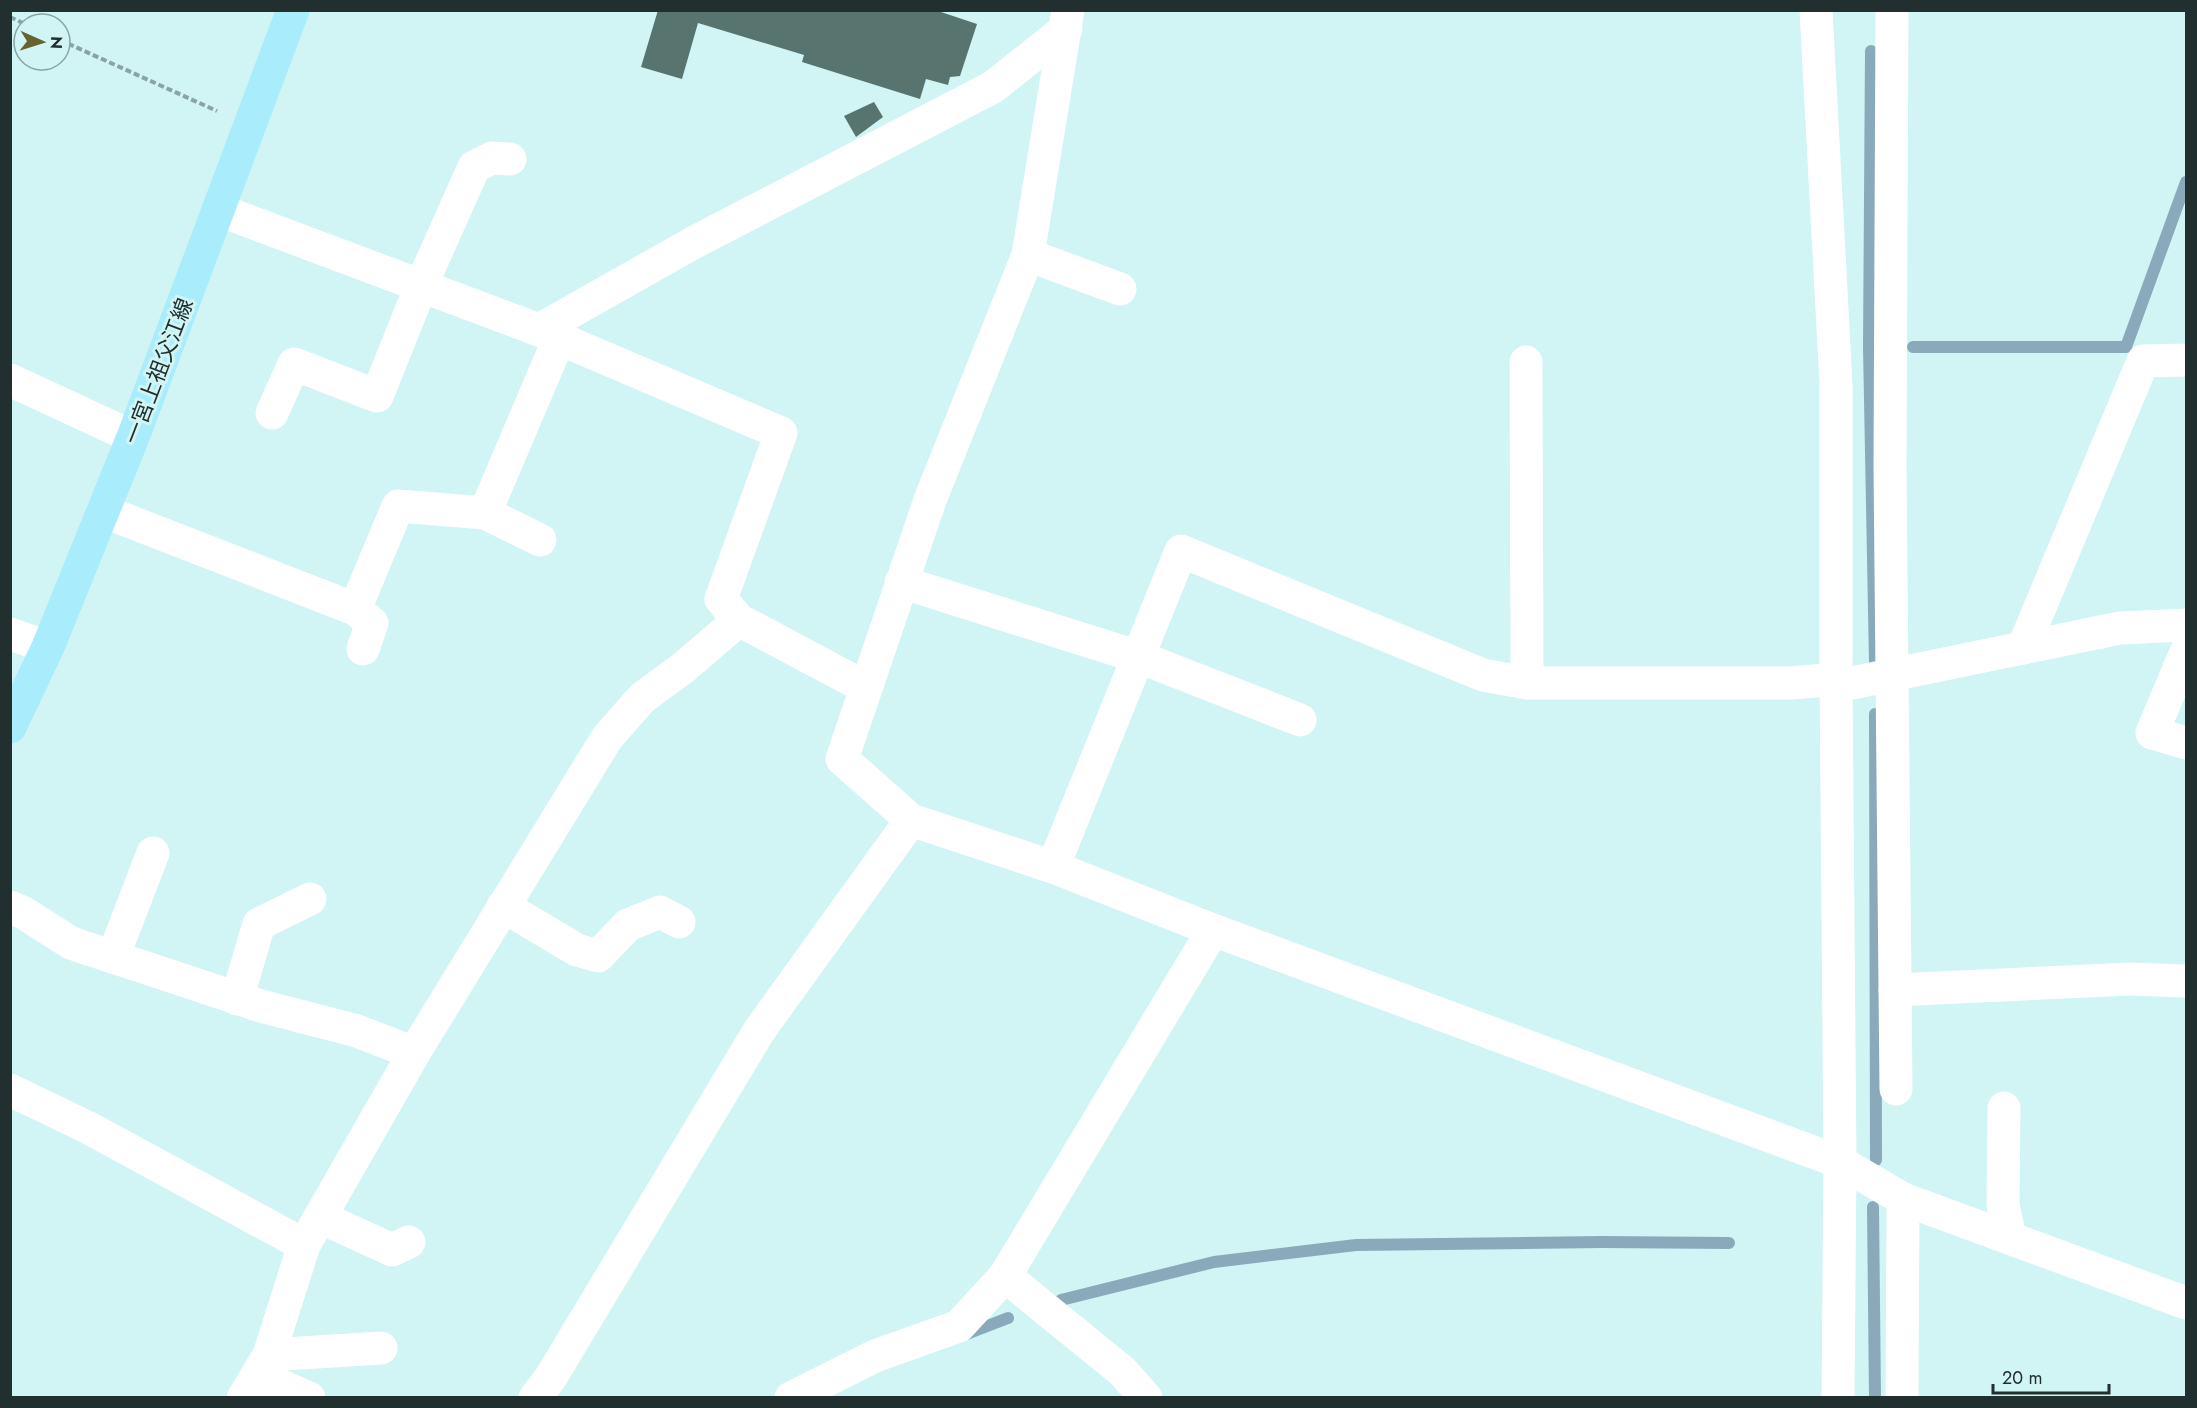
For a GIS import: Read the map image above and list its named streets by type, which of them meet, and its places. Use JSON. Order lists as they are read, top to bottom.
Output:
{
  "streets": {
    "main road": ["一宮上祖父江線"]
  },
  "scale_bar": "20 m",
  "north": "right"
}
